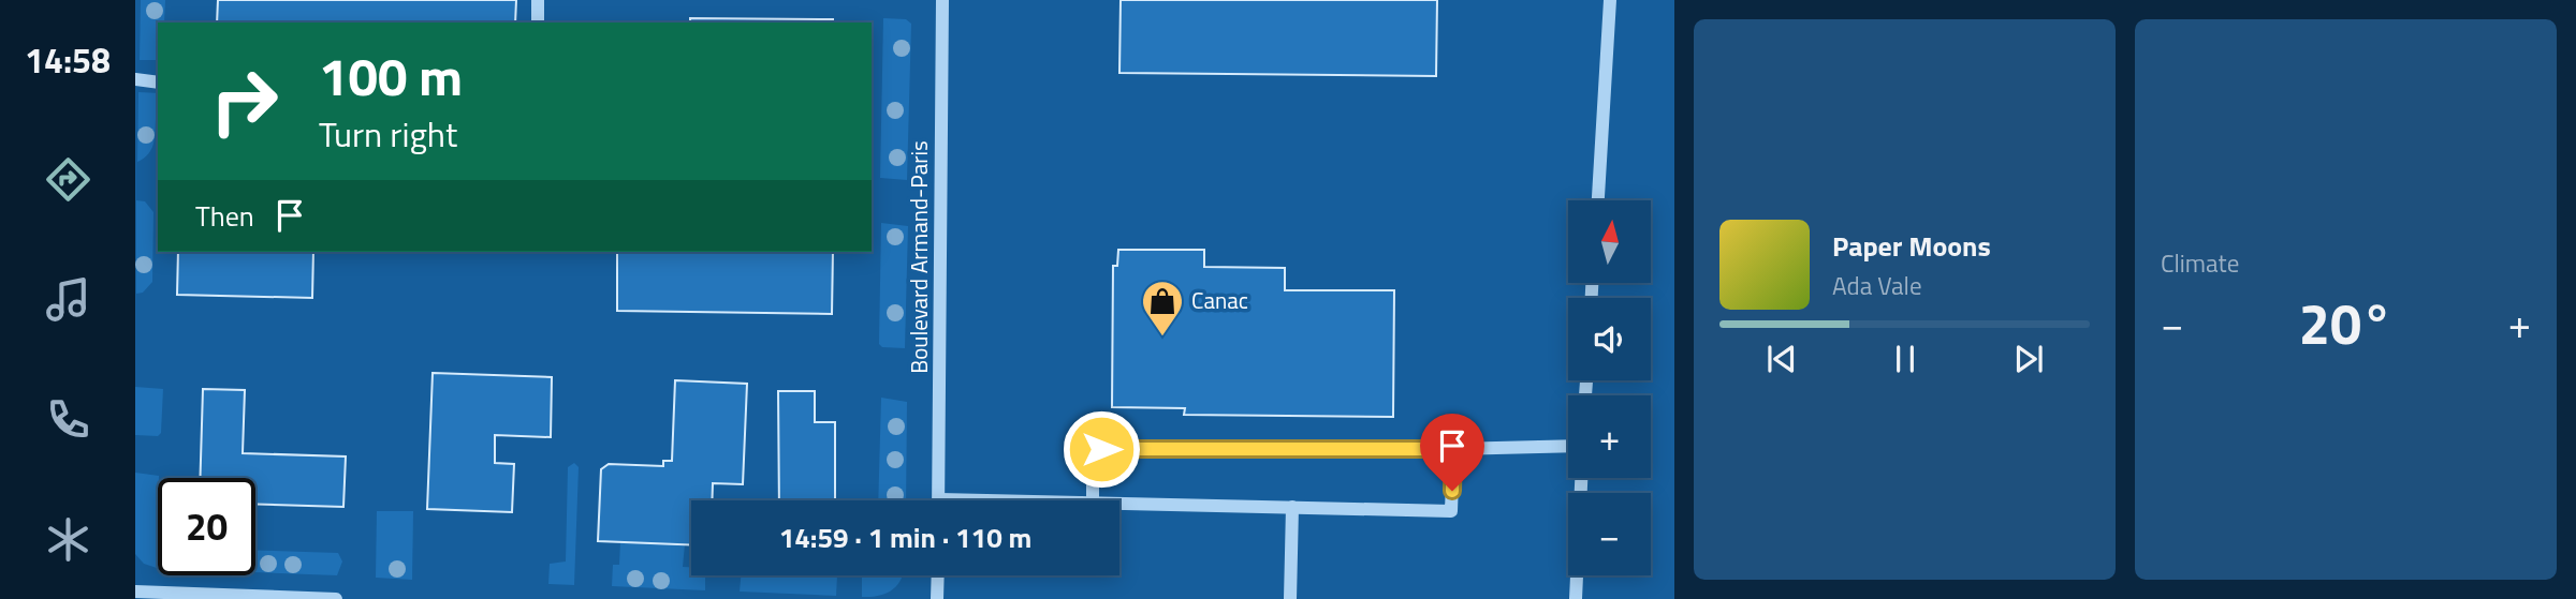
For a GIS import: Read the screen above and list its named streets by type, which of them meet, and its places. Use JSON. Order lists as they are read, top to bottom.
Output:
{
  "streets": {
    "street": ["Boulevard Armand-Paris"]
  },
  "places": {
    "shop": ["Canac"]
  },
  "north": "top",
  "page": {
    "tabs": "14:58",
    "tile": "Climate",
    "turn": ["100 m", "Turn right"],
    "then": "Then",
    "map_buttons": ["+", "−"],
    "song": ["Paper Moons", "Ada Vale"],
    "heat": ["−", "20°", "+"],
    "limit": "20",
    "trip": "14:59 · 1 min · 110 m"
  }
}
